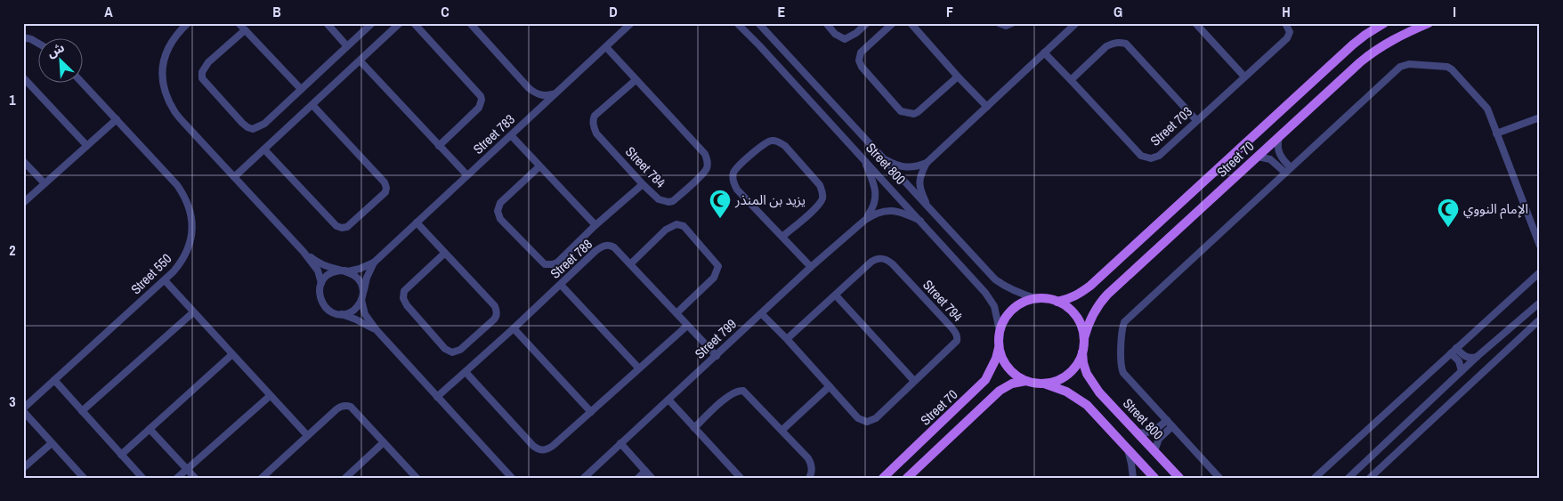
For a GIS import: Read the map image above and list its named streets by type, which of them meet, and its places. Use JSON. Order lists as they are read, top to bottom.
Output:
{
  "streets": {
    "main road": ["Street 70", "Street 800"],
    "street": [
      "Street 703",
      "Street 783",
      "Street 784",
      "Street 788",
      "Street 550",
      "Street 794",
      "Street 799"
    ]
  },
  "crossings": [
    ["Street 783", "Street 784"],
    ["Street 70", "Street 800"],
    ["Street 800", "Street 799"],
    ["Street 788", "Street 799"],
    ["Street 794", "Street 799"]
  ],
  "places": {
    "mosque": ["يزيد بن المنذر", "الإمام النووي"]
  },
  "north": "top left",
  "grid": {
    "columns": [
      "A",
      "B",
      "C",
      "D",
      "E",
      "F",
      "G",
      "H",
      "I"
    ],
    "rows": ["1", "2", "3"]
  }
}
